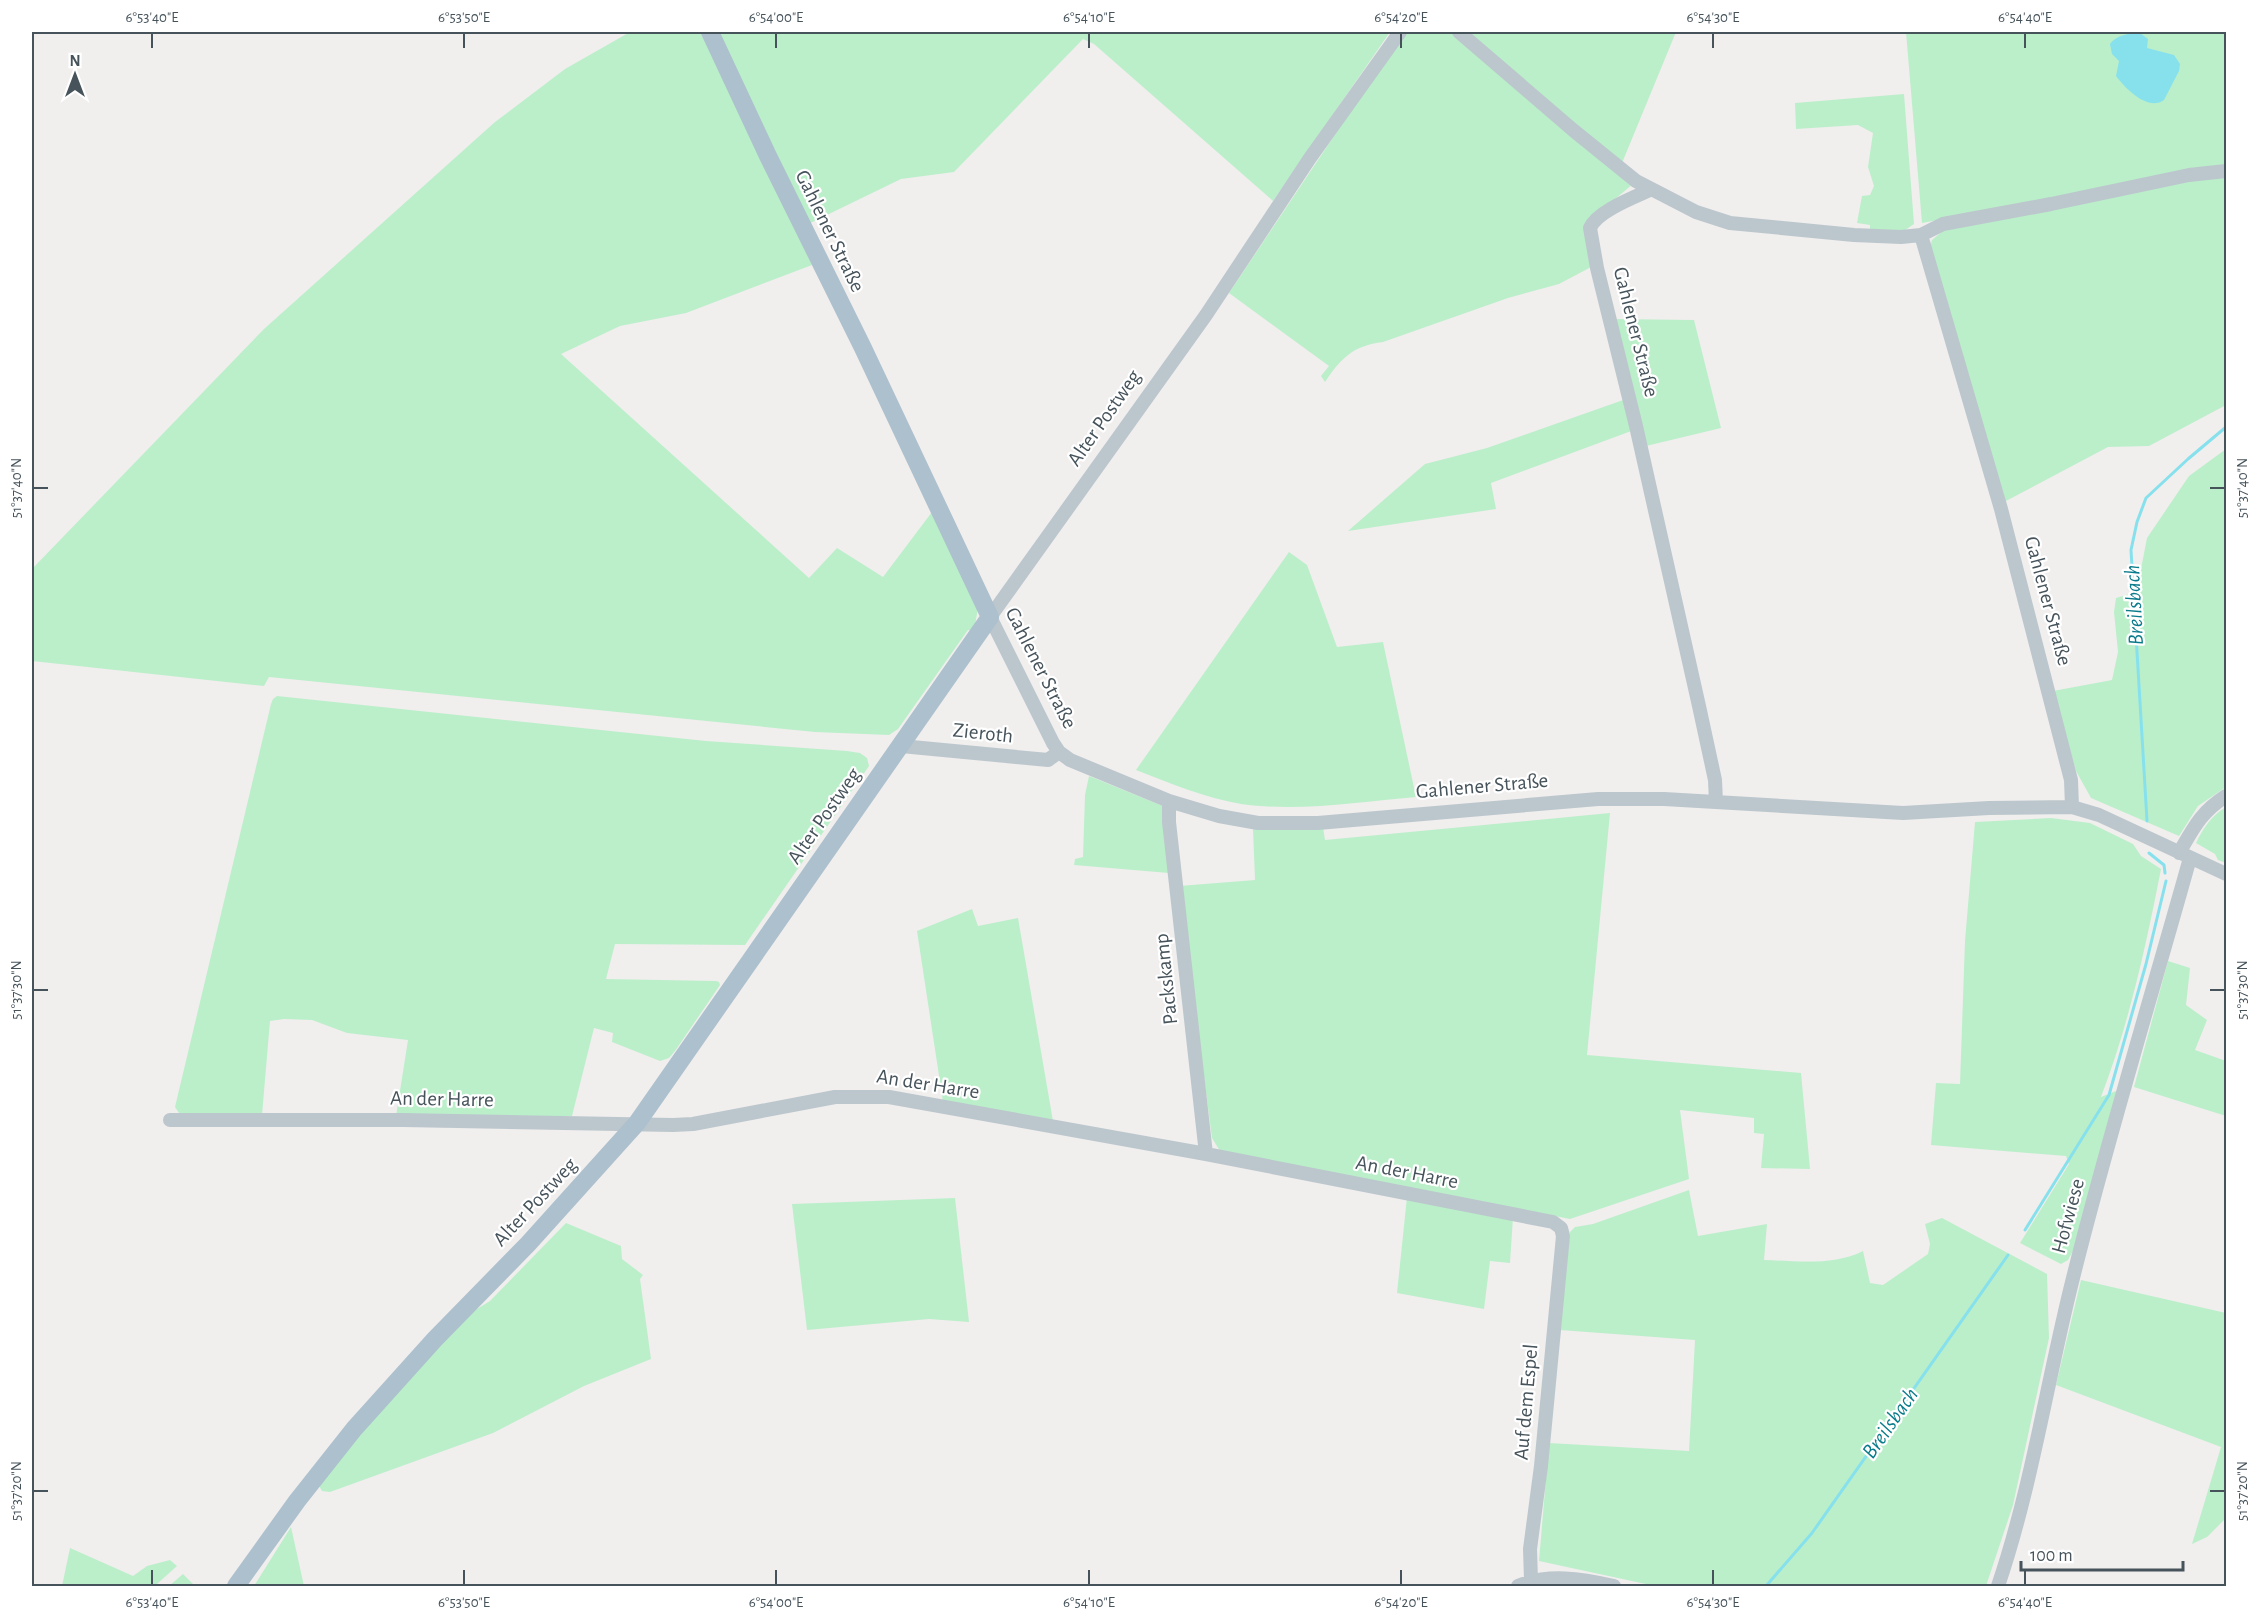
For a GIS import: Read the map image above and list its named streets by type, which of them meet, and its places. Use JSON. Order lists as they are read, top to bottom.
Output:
{
  "streets": {
    "main road": ["Gahlener Straße", "Alter Postweg"],
    "street": [
      "Zieroth",
      "Packskamp",
      "An der Harre",
      "Hofwiese",
      "Auf dem Espel"
    ]
  },
  "crossings": [
    ["Gahlener Straße", "Alter Postweg"],
    ["Gahlener Straße", "Zieroth"],
    ["Gahlener Straße", "Packskamp"],
    ["Gahlener Straße", "Hofwiese"],
    ["Alter Postweg", "Zieroth"],
    ["Alter Postweg", "An der Harre"],
    ["Packskamp", "An der Harre"],
    ["An der Harre", "Auf dem Espel"]
  ],
  "water": ["Breilsbach"],
  "scale_bar": "100 m",
  "north": "top",
  "coordinates": [
    "6°53'40\"E",
    "6°53'50\"E",
    "6°54'00\"E",
    "6°54'10\"E",
    "6°54'20\"E",
    "6°54'30\"E",
    "6°54'40\"E",
    "51°37'40\"N",
    "51°37'30\"N",
    "51°37'20\"N"
  ]
}
